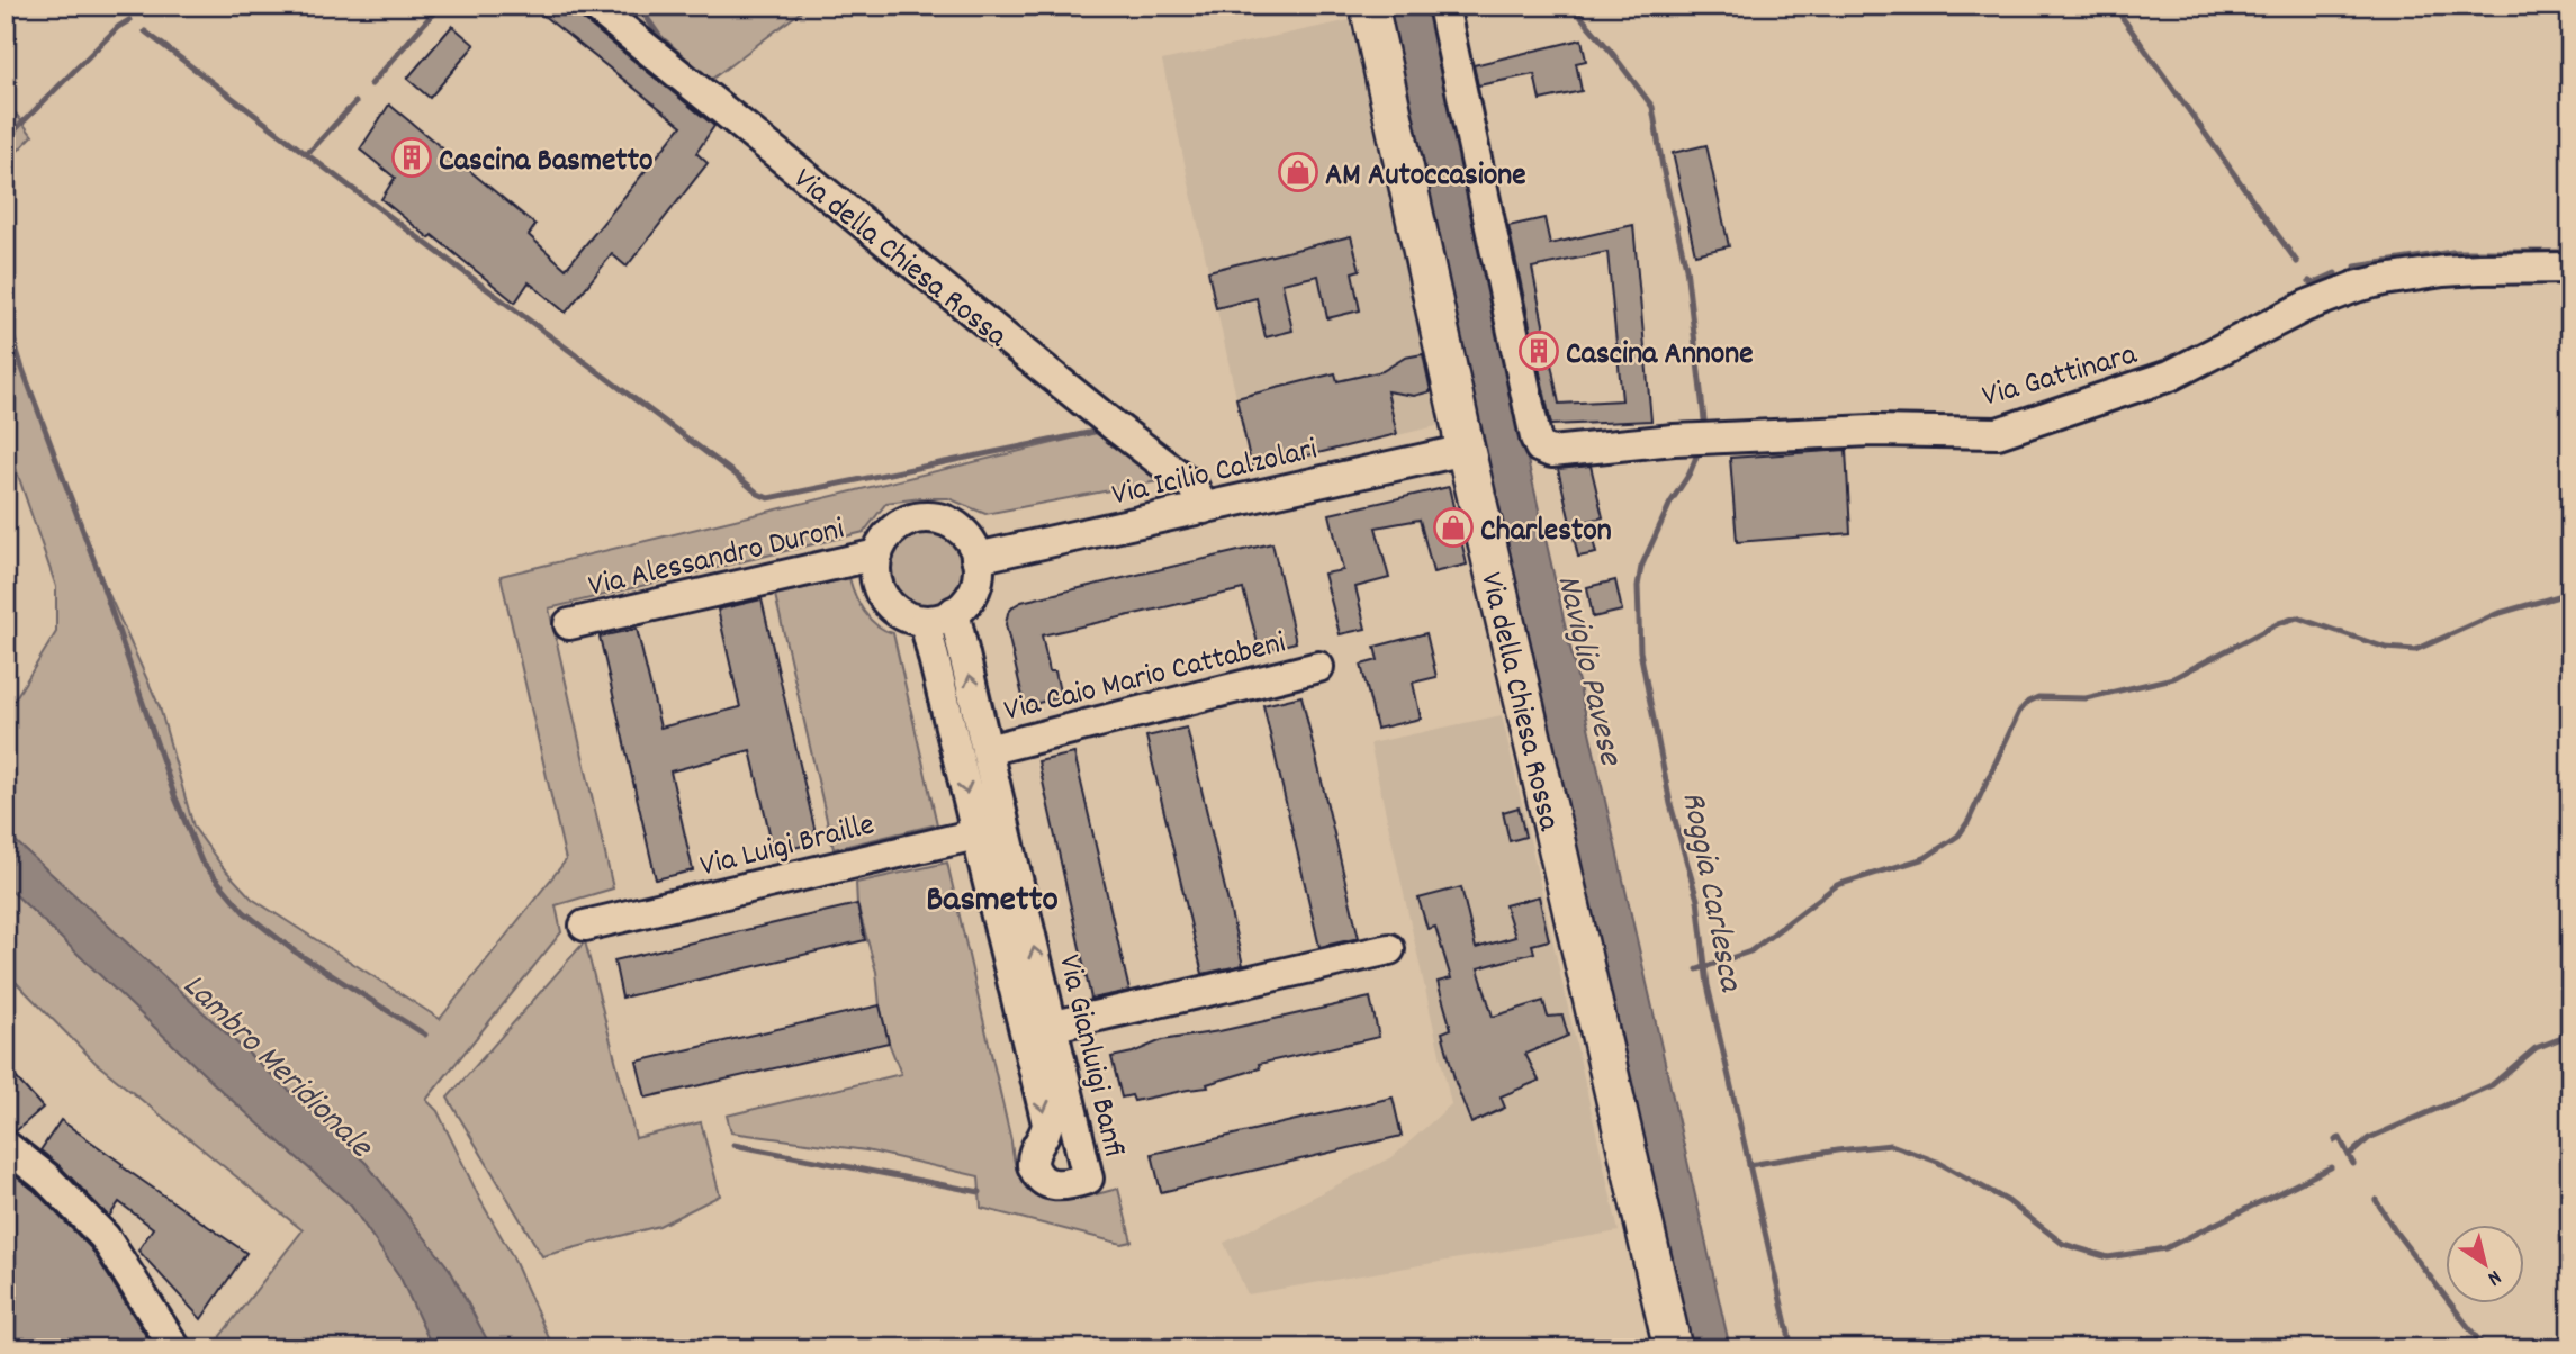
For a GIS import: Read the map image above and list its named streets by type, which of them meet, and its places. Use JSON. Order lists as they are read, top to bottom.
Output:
{
  "streets": {
    "main road": ["Via della Chiesa Rossa"],
    "street": [
      "Via Gattinara",
      "Via Icilio Calzolari",
      "Via Alessandro Duroni",
      "Via Caio Mario Cattabeni",
      "Via Luigi Braille",
      "Via Gianluigi Banfi"
    ]
  },
  "crossings": [
    ["Via della Chiesa Rossa", "Via Icilio Calzolari"],
    ["Via Icilio Calzolari", "Via Alessandro Duroni"],
    ["Via Icilio Calzolari", "Via Gianluigi Banfi"],
    ["Via Alessandro Duroni", "Via Gianluigi Banfi"],
    ["Via Caio Mario Cattabeni", "Via Gianluigi Banfi"],
    ["Via Luigi Braille", "Via Gianluigi Banfi"]
  ],
  "districts": ["Basmetto"],
  "water": ["Naviglio Pavese", "Roggia Carlesca", "Lambro Meridionale"],
  "places": {
    "building": ["Cascina Basmetto", "Cascina Annone"],
    "shop": ["AM Autoccasione", "Charleston"]
  },
  "north": "bottom right"
}
